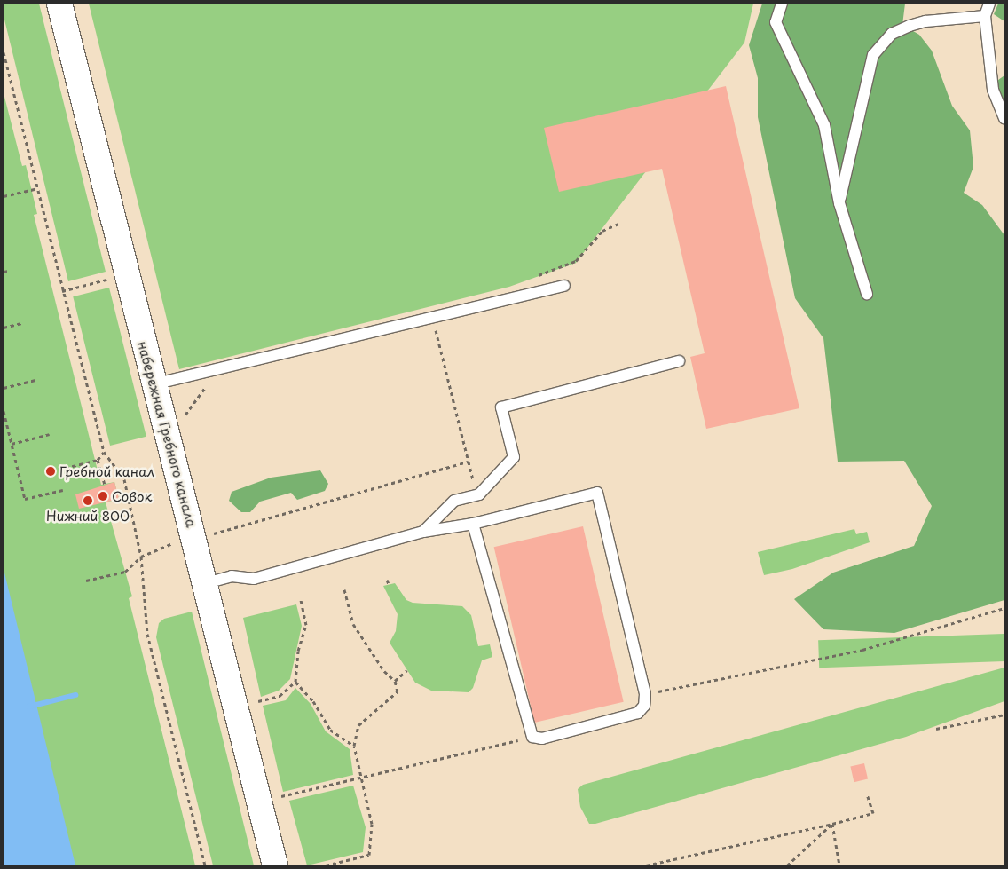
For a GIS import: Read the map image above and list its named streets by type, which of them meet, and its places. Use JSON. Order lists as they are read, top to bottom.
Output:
{
  "streets": {
    "street": ["набережная Гребного канала"]
  },
  "places": ["Гребной канал", "Совок", "Нижний 800"]
}
